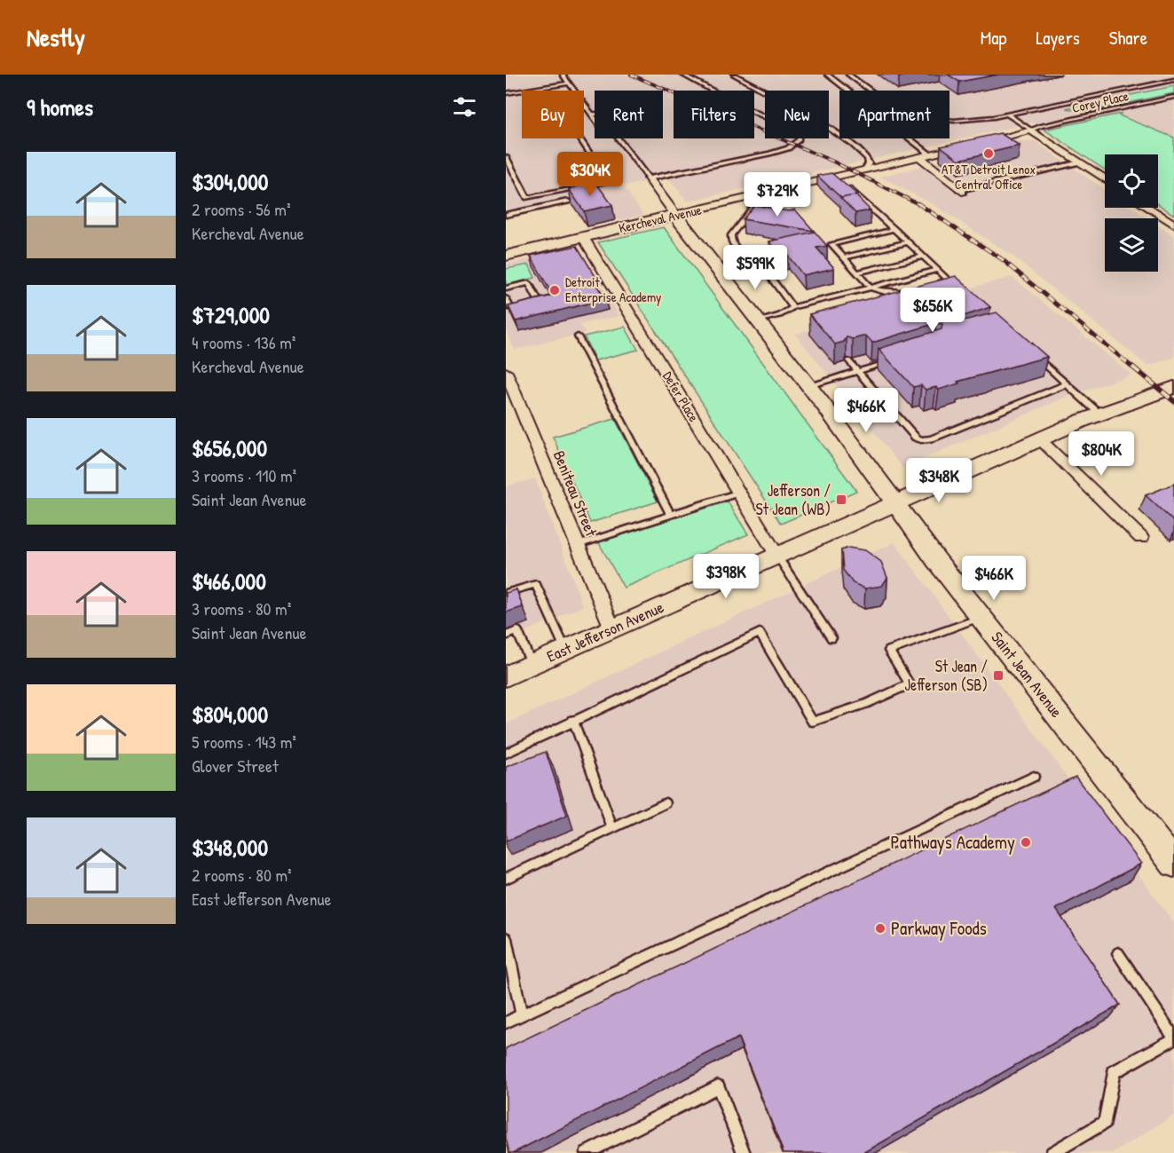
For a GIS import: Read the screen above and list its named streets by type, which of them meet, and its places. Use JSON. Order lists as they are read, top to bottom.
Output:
{
  "streets": {
    "street": [
      "Kercheval Avenue",
      "Defer Place",
      "Beniteau Street",
      "East Jefferson Avenue",
      "Saint Jean Avenue"
    ],
    "lane": ["Corey Place"]
  },
  "crossings": [
    ["Corey Place", "Kercheval Avenue"],
    ["Kercheval Avenue", "Defer Place"],
    ["Kercheval Avenue", "Saint Jean Avenue"],
    ["Defer Place", "East Jefferson Avenue"],
    ["Beniteau Street", "East Jefferson Avenue"],
    ["East Jefferson Avenue", "Saint Jean Avenue"]
  ],
  "places": {
    "other": [
      "AT&T Detroit Lenox Central Office",
      "Detroit Enterprise Academy",
      "Pathways Academy",
      "Parkway Foods"
    ],
    "transit": ["Jefferson / St Jean (WB)", "St Jean / Jefferson (SB)"]
  },
  "page": {
    "header": "Nestly",
    "nav": ["Map", "Layers", "Share"],
    "heading": "9 homes",
    "chip": [
      "Buy",
      "Rent",
      "Filters",
      "New",
      "Apartment"
    ],
    "list": [
      {
        "name": "$304,000",
        "note": "2 rooms · 56 m² · Kercheval Avenue"
      },
      {
        "name": "$729,000",
        "note": "4 rooms · 136 m² · Kercheval Avenue"
      },
      {
        "name": "$656,000",
        "note": "3 rooms · 110 m² · Saint Jean Avenue"
      },
      {
        "name": "$466,000",
        "note": "3 rooms · 80 m² · Saint Jean Avenue"
      },
      {
        "name": "$804,000",
        "note": "5 rooms · 143 m² · Glover Street"
      },
      {
        "name": "$348,000",
        "note": "2 rooms · 80 m² · East Jefferson Avenue"
      }
    ],
    "price": [
      "$304K",
      "$729K",
      "$599K",
      "$656K",
      "$466K",
      "$804K",
      "$348K",
      "$398K",
      "$466K"
    ]
  }
}
